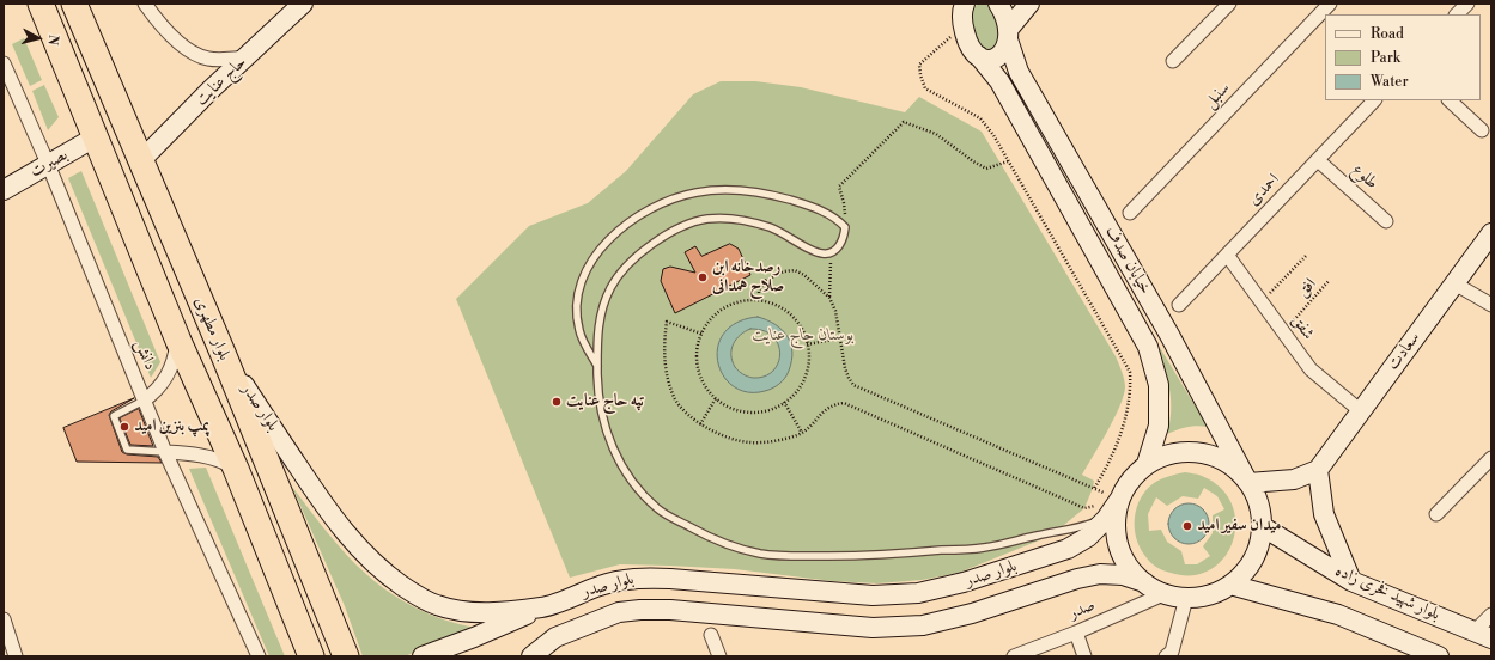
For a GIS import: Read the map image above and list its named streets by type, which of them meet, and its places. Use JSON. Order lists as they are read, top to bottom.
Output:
{
  "streets": {
    "highway": ["بلوار مطهری"],
    "main road": [
      "حاج عنایت",
      "بصیرت",
      "خیابان صدف",
      "سعادت",
      "بلوار صدر",
      "بلوار شهید فخری زاده"
    ],
    "street": [
      "سنبل",
      "طلوع",
      "احمدی",
      "شفق",
      "دانش",
      "صدر"
    ],
    "path": ["افق"]
  },
  "crossings": [
    ["حاج عنایت", "بلوار مطهری"],
    ["بصیرت", "بلوار مطهری"],
    ["بصیرت", "دانش"],
    ["طلوع", "احمدی"],
    ["احمدی", "شفق"],
    ["خیابان صدف", "بلوار صدر"],
    ["خیابان صدف", "بلوار شهید فخری زاده"],
    ["خیابان صدف", "صدر"],
    ["افق", "شفق"],
    ["شفق", "سعادت"],
    ["بلوار مطهری", "بلوار صدر"],
    ["بلوار صدر", "بلوار شهید فخری زاده"],
    ["بلوار صدر", "صدر"],
    ["بلوار شهید فخری زاده", "صدر"]
  ],
  "parks": ["بوستان حاج عنایت"],
  "places": [
    "رصدخانه ابن صلاح همدانی",
    "تپه حاج عنایت",
    "پمپ بنزین امید",
    "میدان سفیر امید"
  ],
  "legend": ["Road", "Park", "Water"],
  "north": "right"
}
